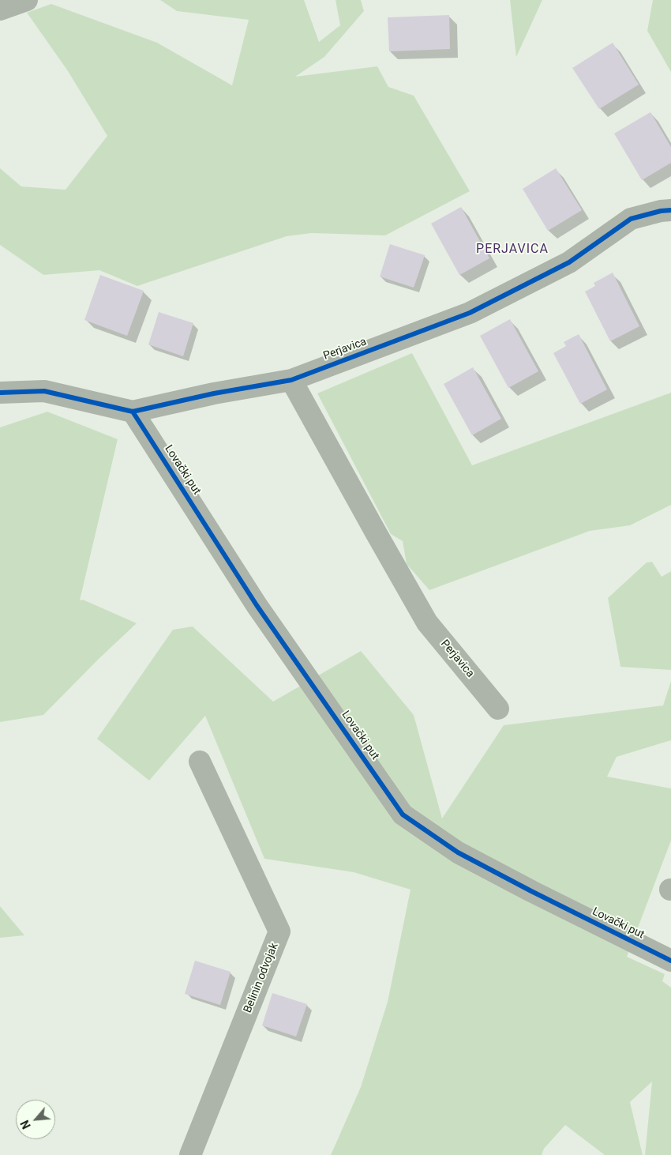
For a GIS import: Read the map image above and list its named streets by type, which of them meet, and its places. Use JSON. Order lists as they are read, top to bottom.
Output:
{
  "streets": {
    "street": ["Perjavica", "Lovački put", "Belinin odvojak"]
  },
  "crossings": [
    ["Perjavica", "Lovački put"]
  ],
  "districts": ["PERJAVICA"],
  "north": "bottom left"
}
